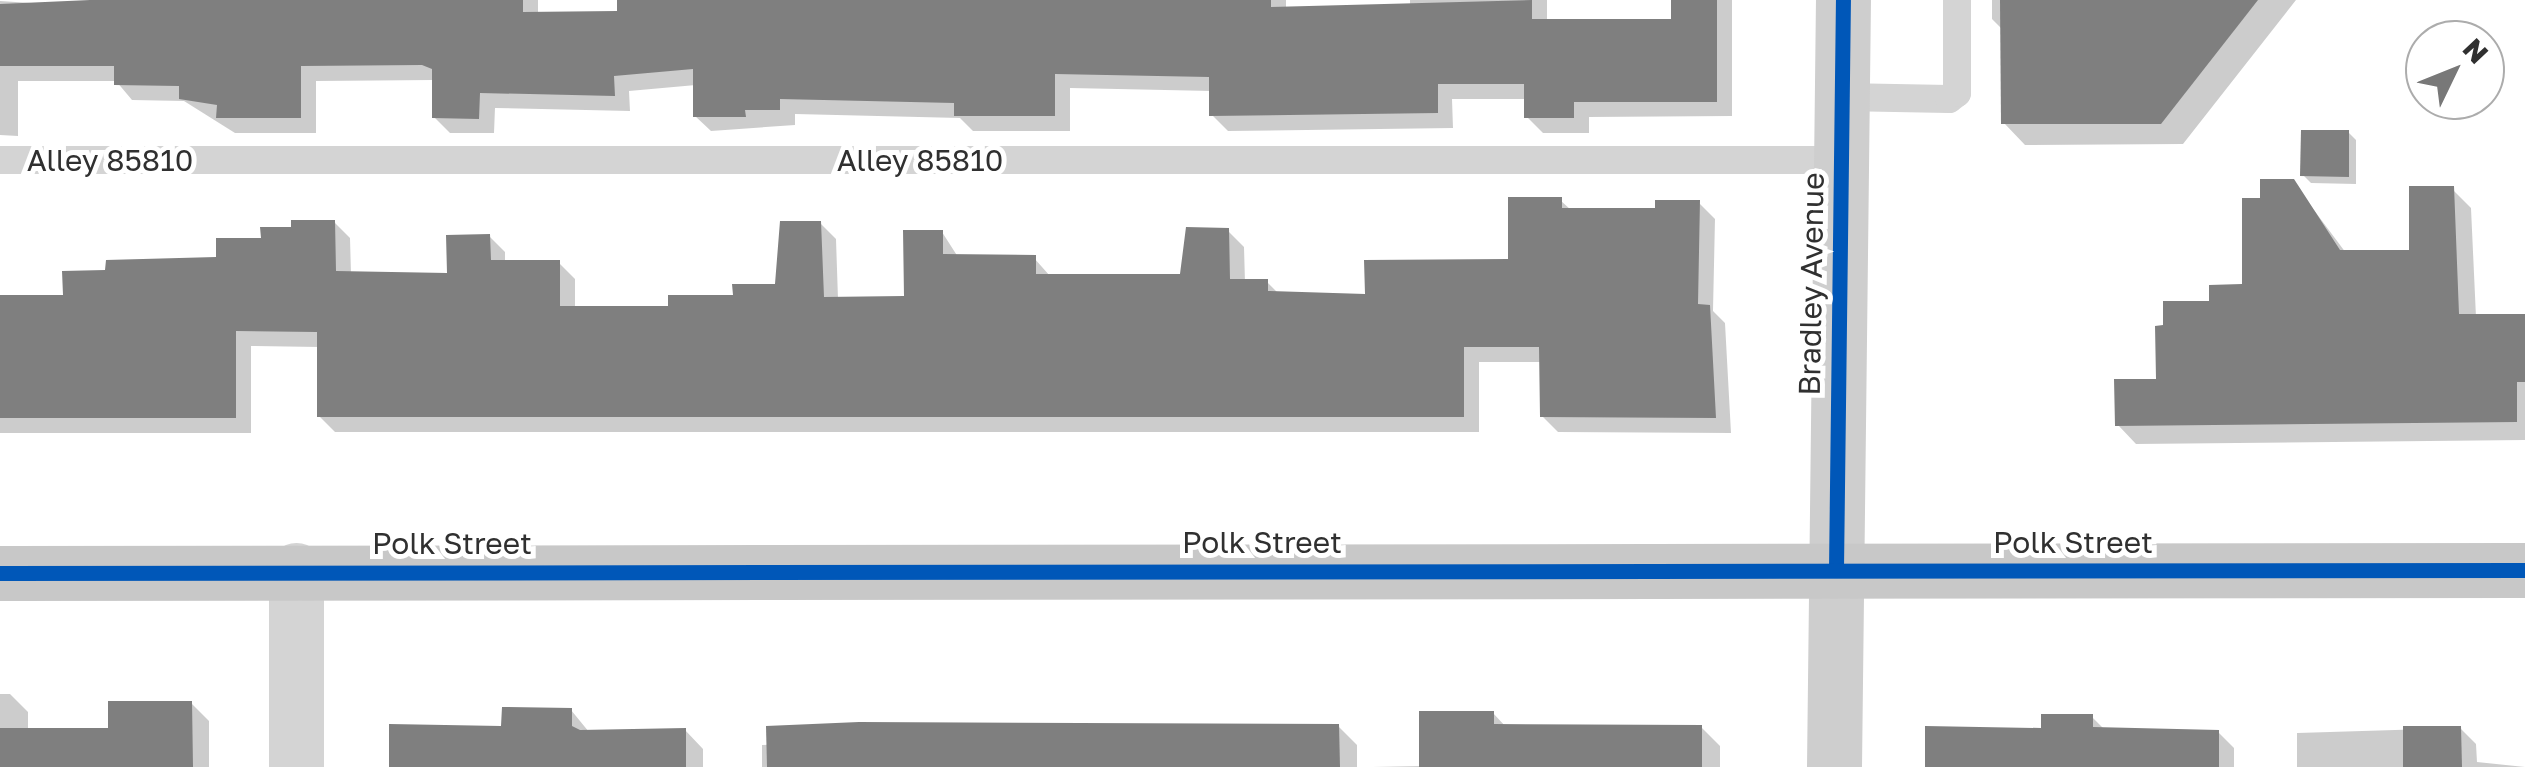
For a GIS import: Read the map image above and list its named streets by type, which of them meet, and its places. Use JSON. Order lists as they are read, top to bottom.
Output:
{
  "streets": {
    "main road": ["Polk Street"],
    "street": ["Bradley Avenue"],
    "lane": ["Alley 85810"]
  },
  "crossings": [
    ["Alley 85810", "Bradley Avenue"],
    ["Bradley Avenue", "Polk Street"]
  ],
  "north": "top right"
}
